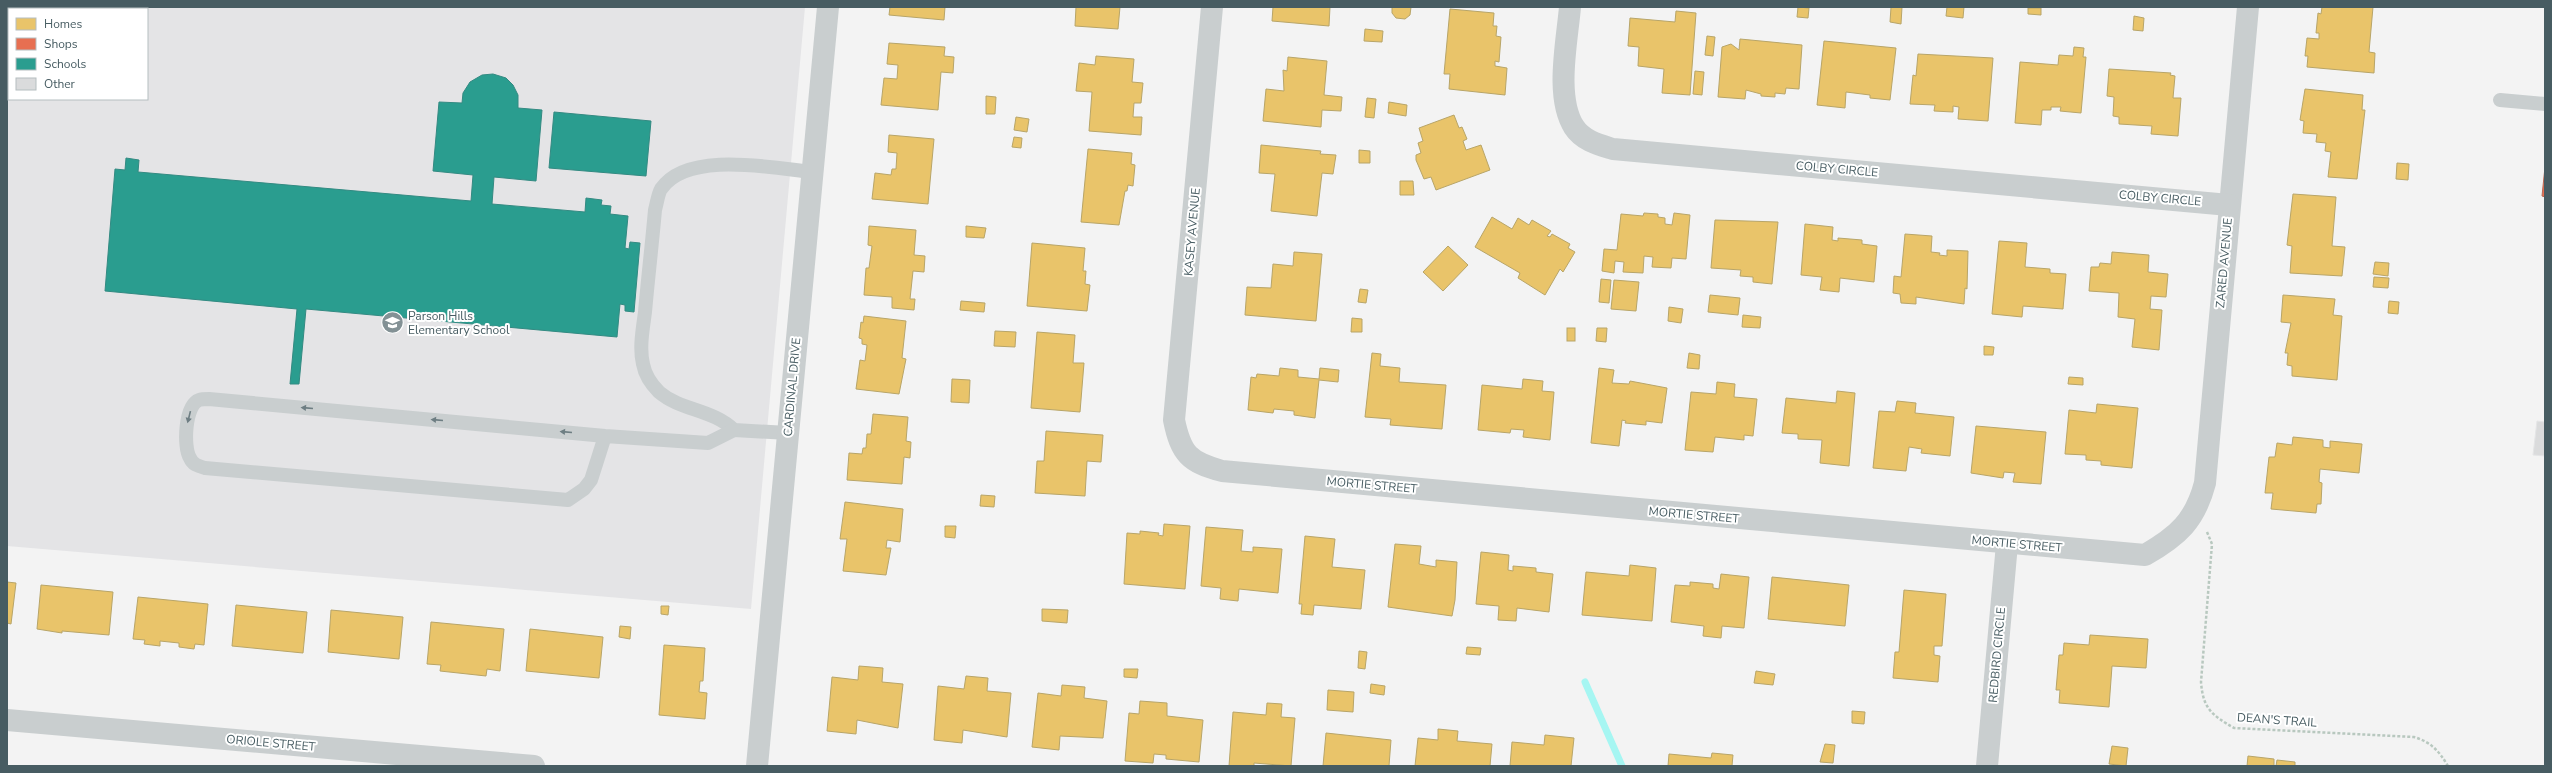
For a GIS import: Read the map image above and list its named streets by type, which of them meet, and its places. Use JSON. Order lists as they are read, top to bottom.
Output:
{
  "streets": {
    "street": [
      "COLBY CIRCLE",
      "KASEY AVENUE",
      "ZARED AVENUE",
      "CARDINAL DRIVE",
      "MORTIE STREET",
      "REDBIRD CIRCLE",
      "ORIOLE STREET"
    ],
    "path": ["DEAN'S TRAIL"]
  },
  "crossings": [
    ["COLBY CIRCLE", "ZARED AVENUE"],
    ["KASEY AVENUE", "MORTIE STREET"],
    ["ZARED AVENUE", "MORTIE STREET"],
    ["ZARED AVENUE", "DEAN'S TRAIL"],
    ["MORTIE STREET", "REDBIRD CIRCLE"],
    ["MORTIE STREET", "DEAN'S TRAIL"]
  ],
  "places": {
    "school or university": ["Parson Hills Elementary School"]
  },
  "legend": [
    "Homes",
    "Shops",
    "Schools",
    "Other"
  ]
}
